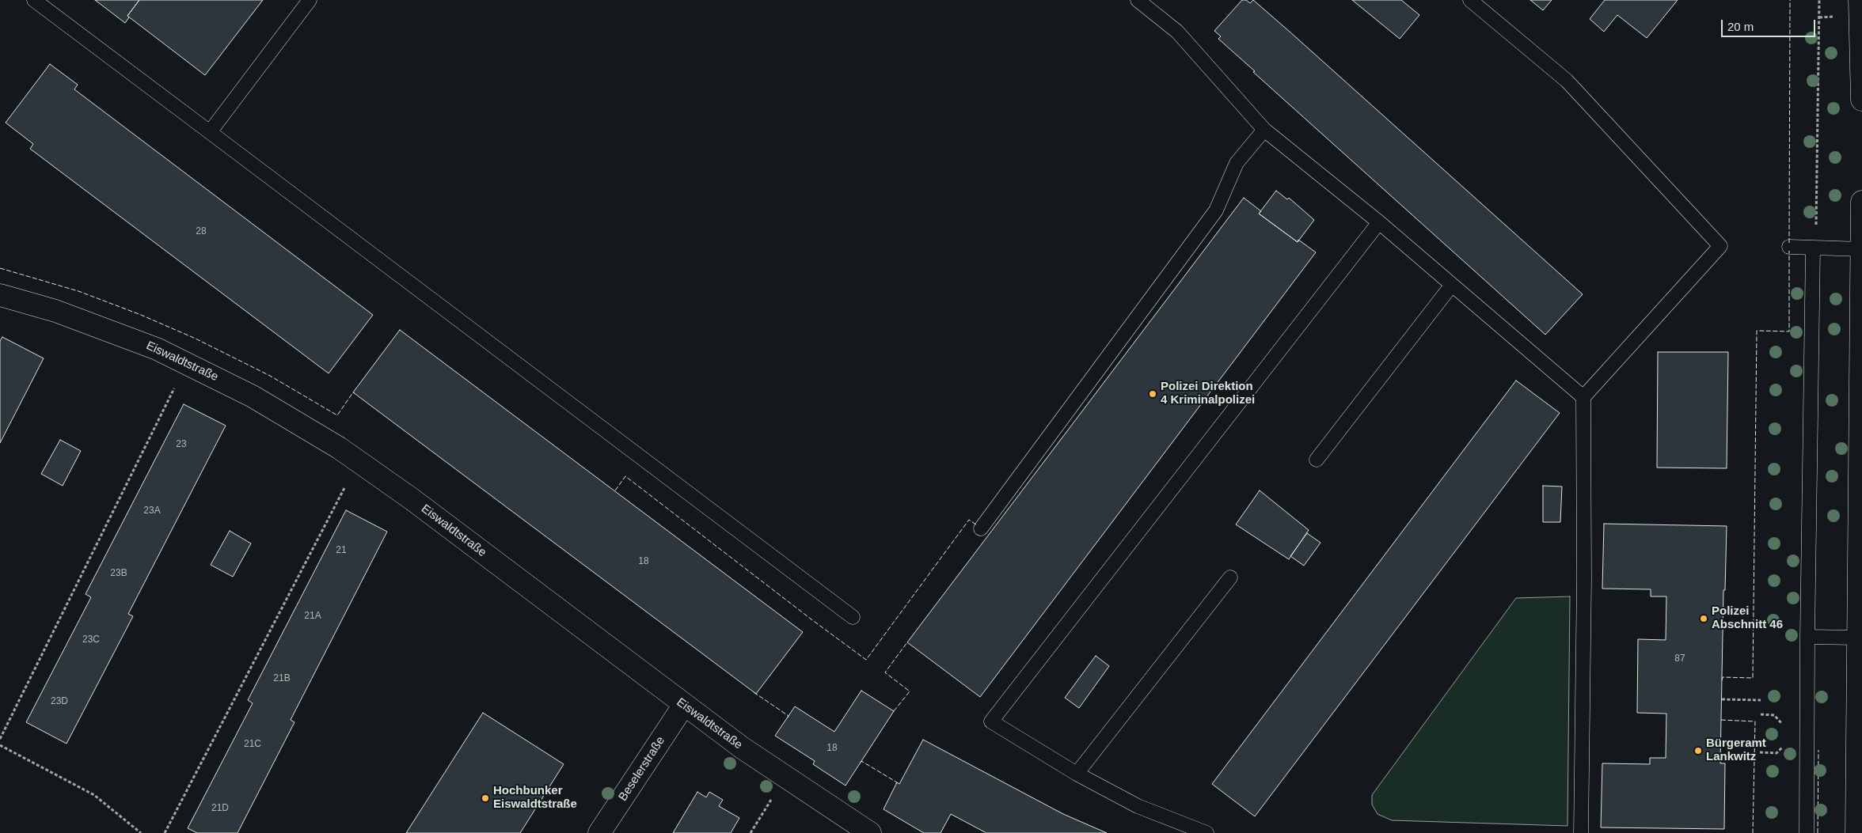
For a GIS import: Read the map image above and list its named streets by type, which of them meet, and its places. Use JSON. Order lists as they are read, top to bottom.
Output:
{
  "streets": {
    "street": ["Eiswaldtstraße", "Beselerstraße"]
  },
  "crossings": [
    ["Eiswaldtstraße", "Beselerstraße"]
  ],
  "places": [
    "Polizei Direktion 4 Kriminalpolizei",
    "Polizei Abschnitt 46",
    "Bürgeramt Lankwitz",
    "Hochbunker Eiswaldtstraße"
  ],
  "house_numbers": [
    "28",
    "23",
    "23A",
    "21",
    "18",
    "23B",
    "21A",
    "23C",
    "87",
    "21B",
    "23D",
    "21C",
    "18",
    "21D"
  ],
  "scale_bar": "20 m"
}
